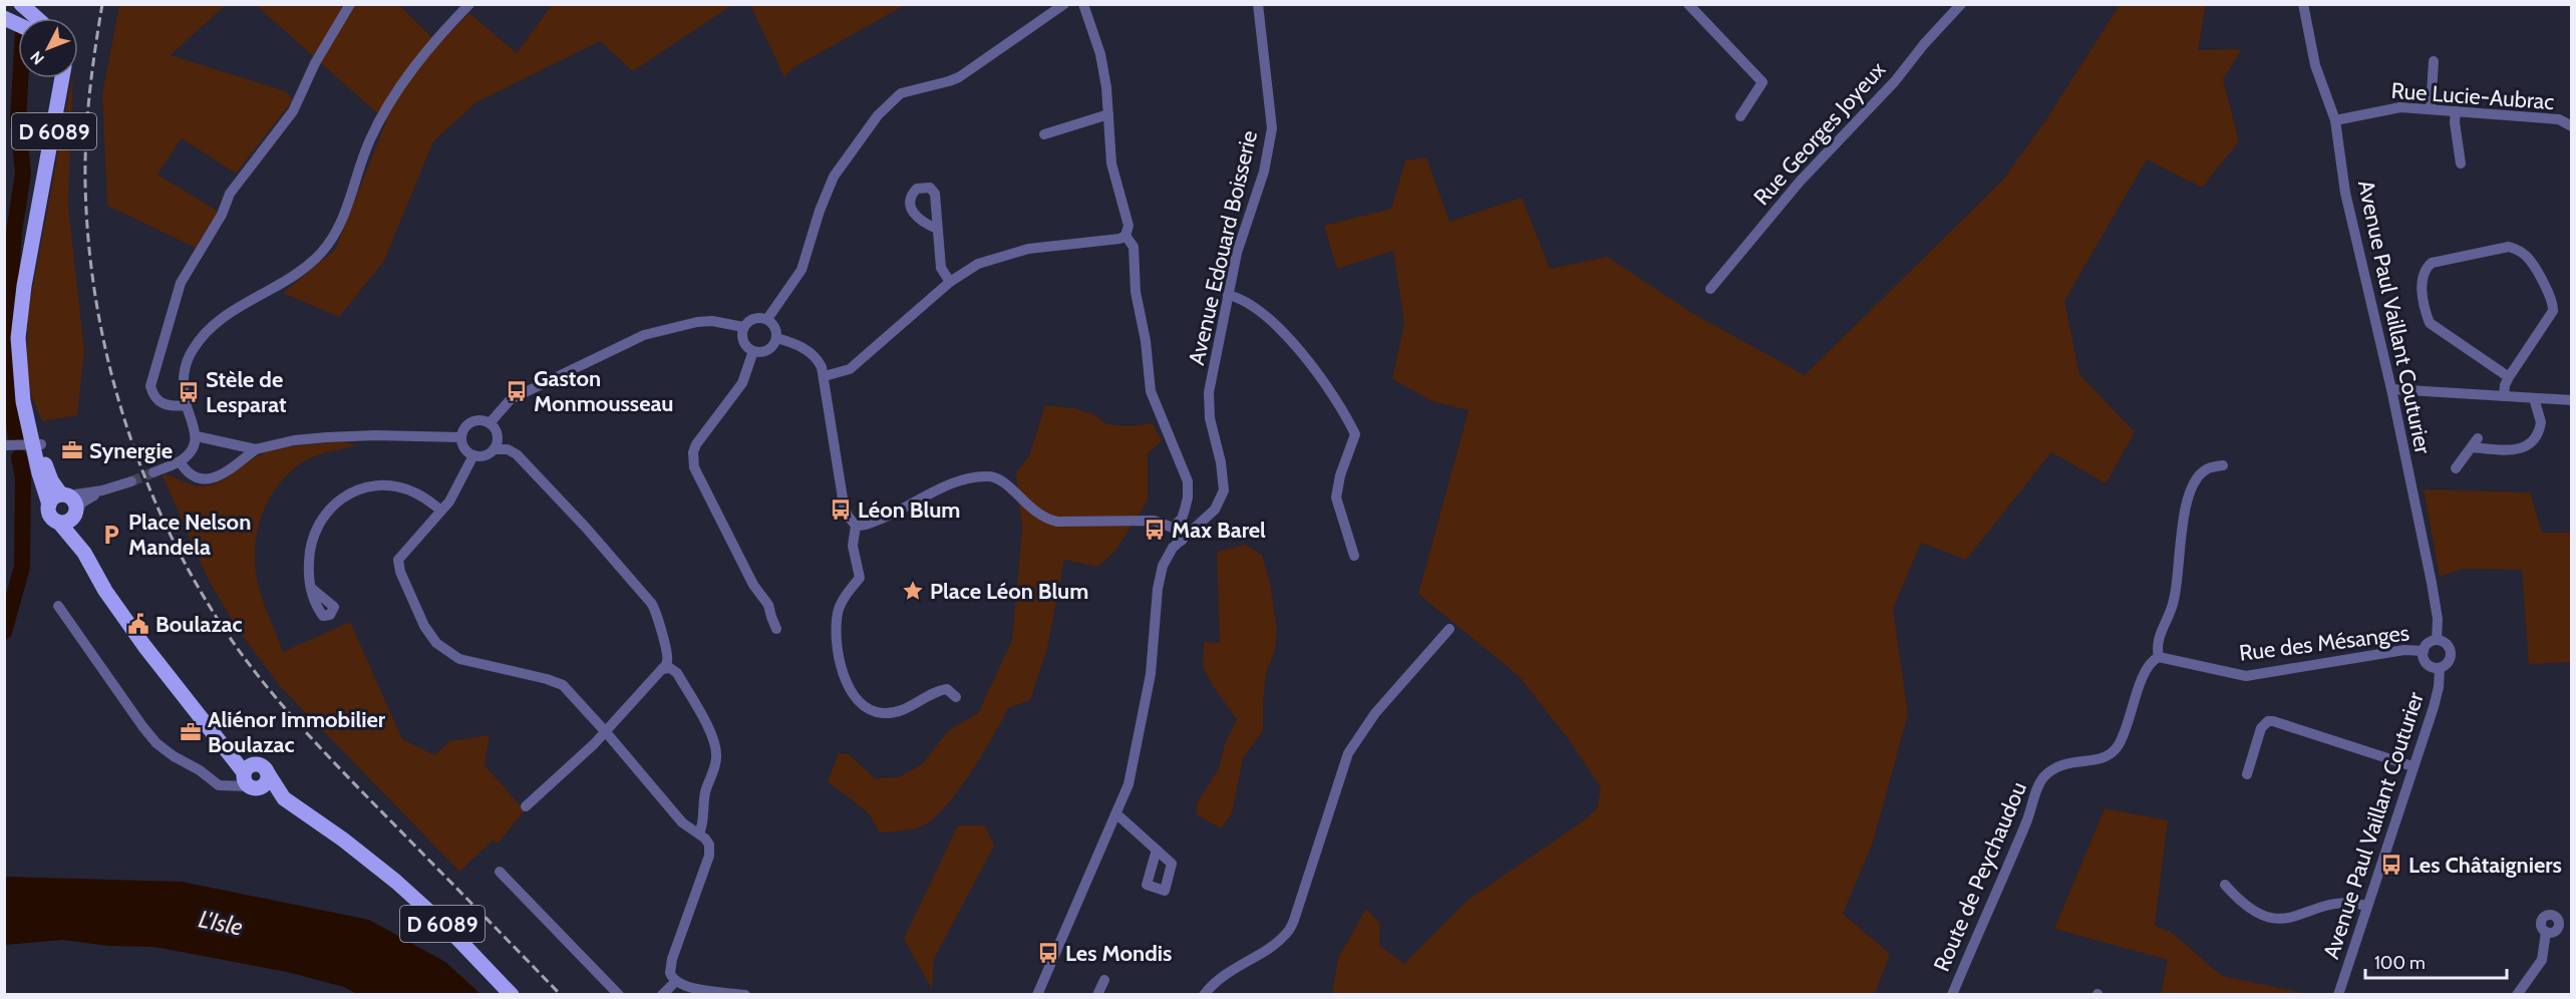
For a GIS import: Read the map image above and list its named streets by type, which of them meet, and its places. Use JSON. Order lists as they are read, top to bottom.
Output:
{
  "streets": {
    "main road": ["D 6089"],
    "street": [
      "Rue Lucie-Aubrac",
      "Rue Georges Joyeux",
      "Avenue Edouard Boisserie",
      "Avenue Paul Vaillant Couturier",
      "Rue des Mésanges",
      "Route de Peychaudou"
    ]
  },
  "crossings": [
    ["Rue Lucie-Aubrac", "Avenue Paul Vaillant Couturier"],
    ["Avenue Paul Vaillant Couturier", "Rue des Mésanges"],
    ["Rue des Mésanges", "Route de Peychaudou"]
  ],
  "water": ["L'Isle"],
  "places": {
    "bus stop": [
      "Gaston Monmousseau",
      "Stèle de Lesparat",
      "Léon Blum",
      "Max Barel",
      "Les Châtaigniers",
      "Les Mondis"
    ],
    "office": ["Synergie", "Aliénor Immobilier Boulazac"],
    "parking": ["Place Nelson Mandela"],
    "place": ["Place Léon Blum"],
    "public building": ["Boulazac"]
  },
  "scale_bar": "100 m",
  "north": "bottom left"
}
